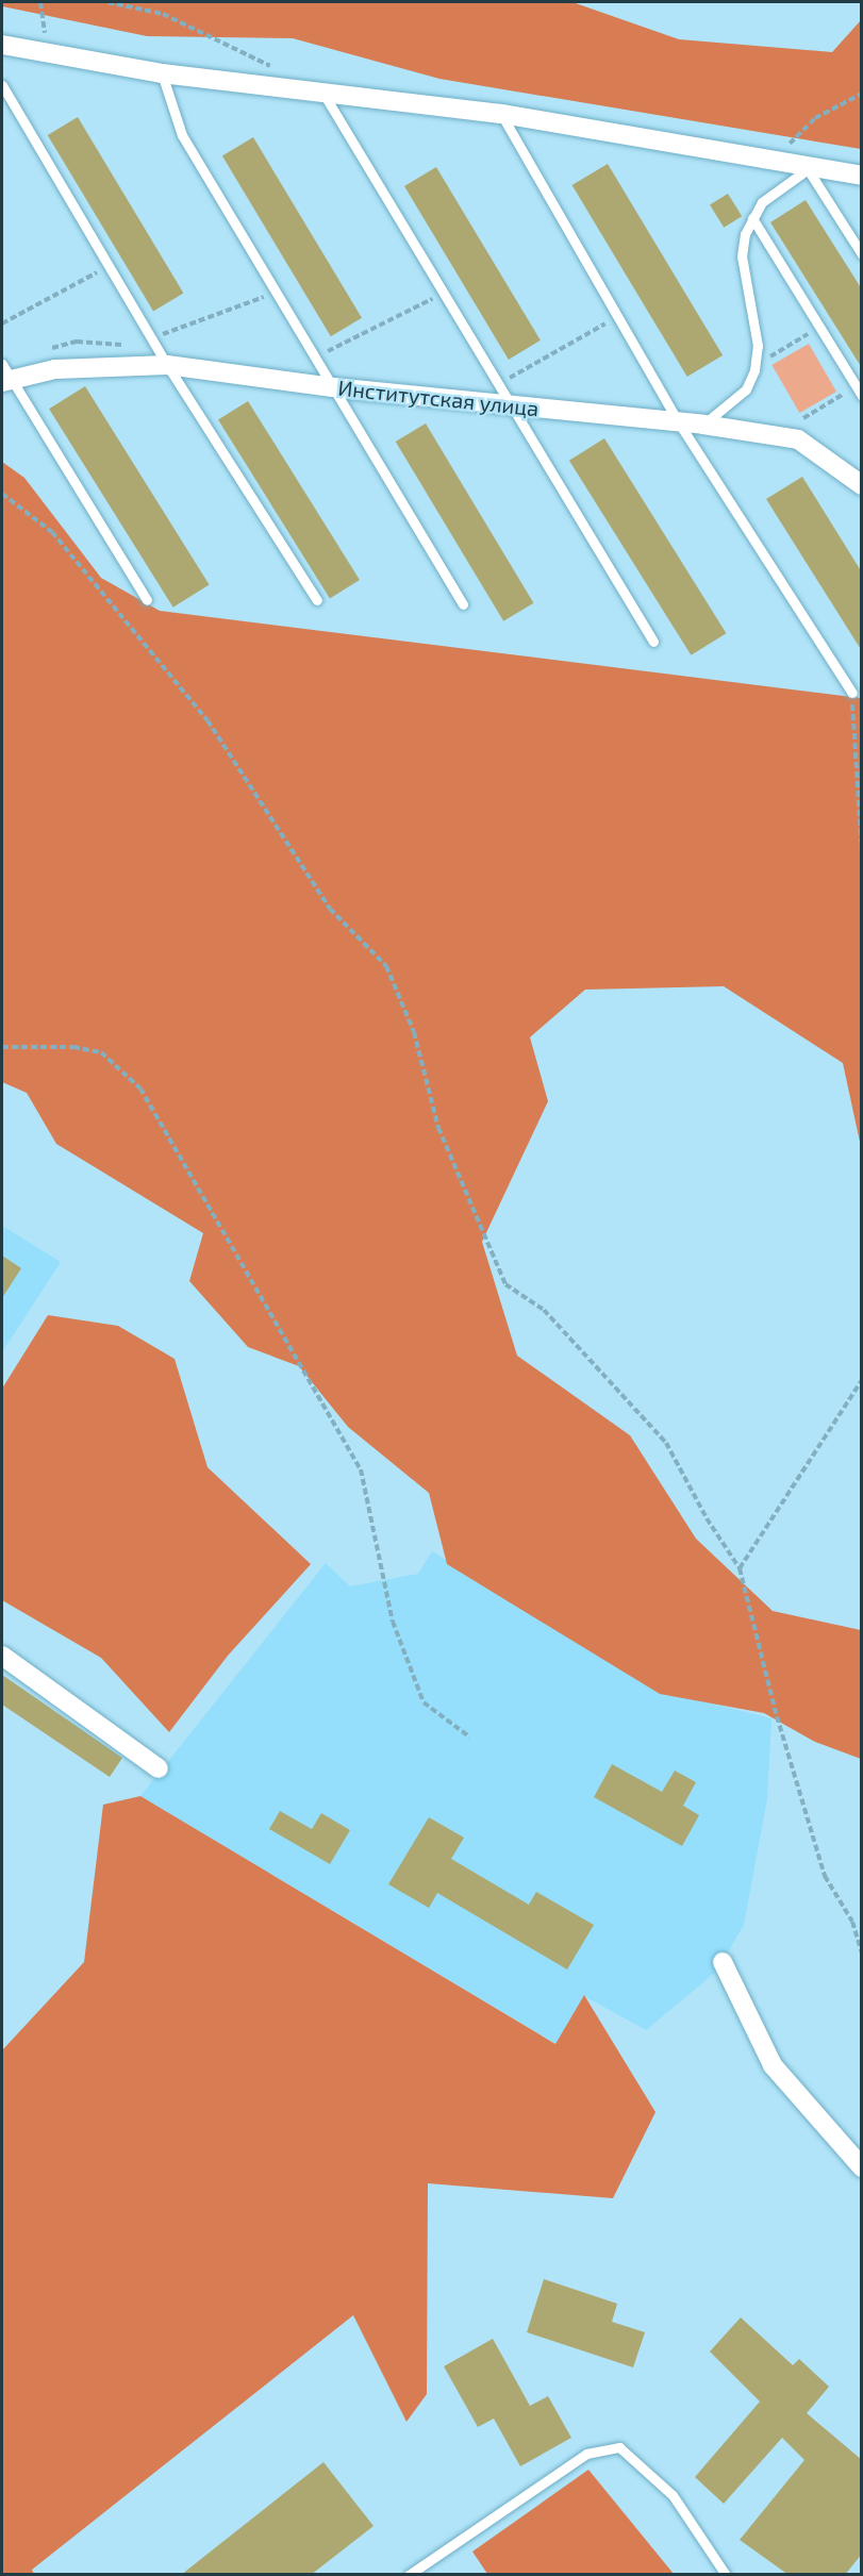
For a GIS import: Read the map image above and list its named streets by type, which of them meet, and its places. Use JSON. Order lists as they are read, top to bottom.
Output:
{
  "streets": {
    "street": ["Институтская улица"]
  }
}
